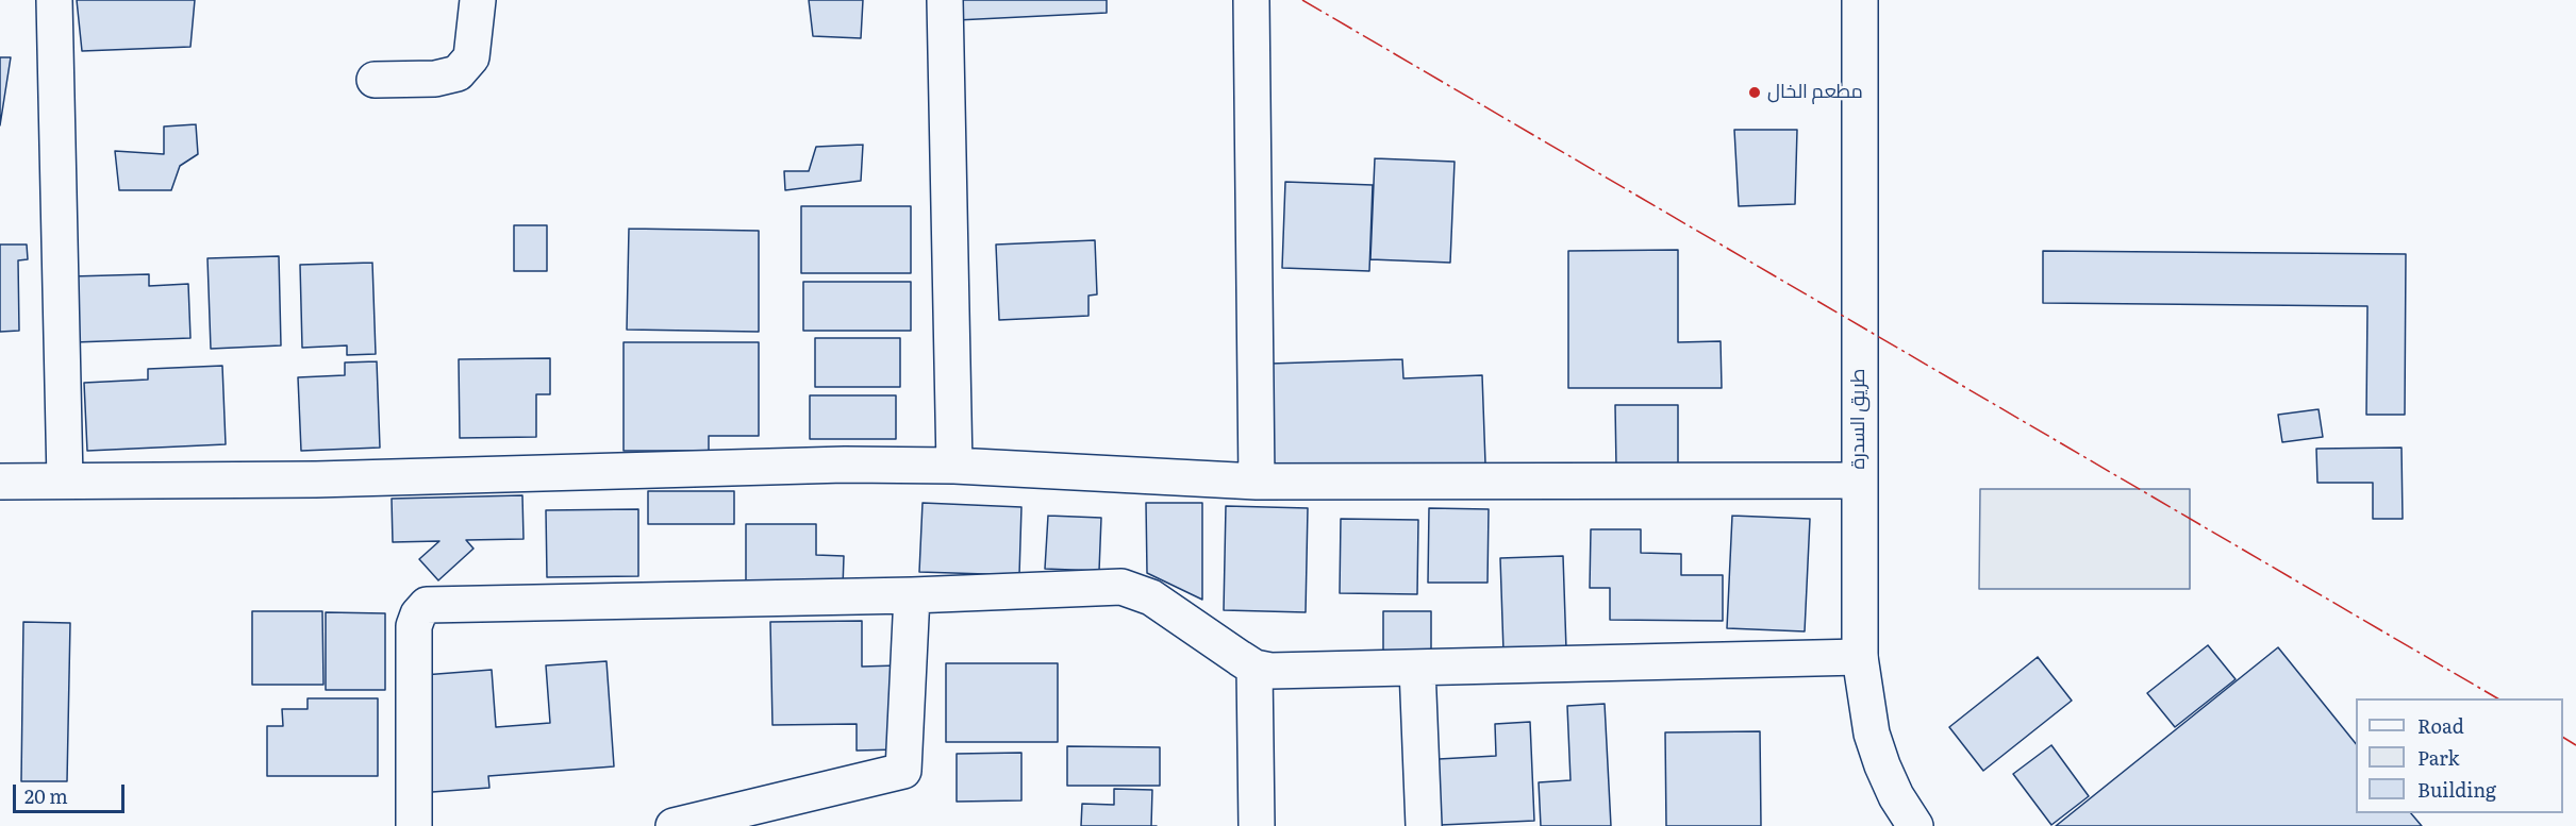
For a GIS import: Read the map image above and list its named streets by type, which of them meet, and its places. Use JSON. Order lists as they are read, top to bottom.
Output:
{
  "streets": {
    "street": ["طريق السدرة"]
  },
  "places": ["مطعم الخال"],
  "legend": ["Road", "Park", "Building"],
  "scale_bar": "20 m"
}
